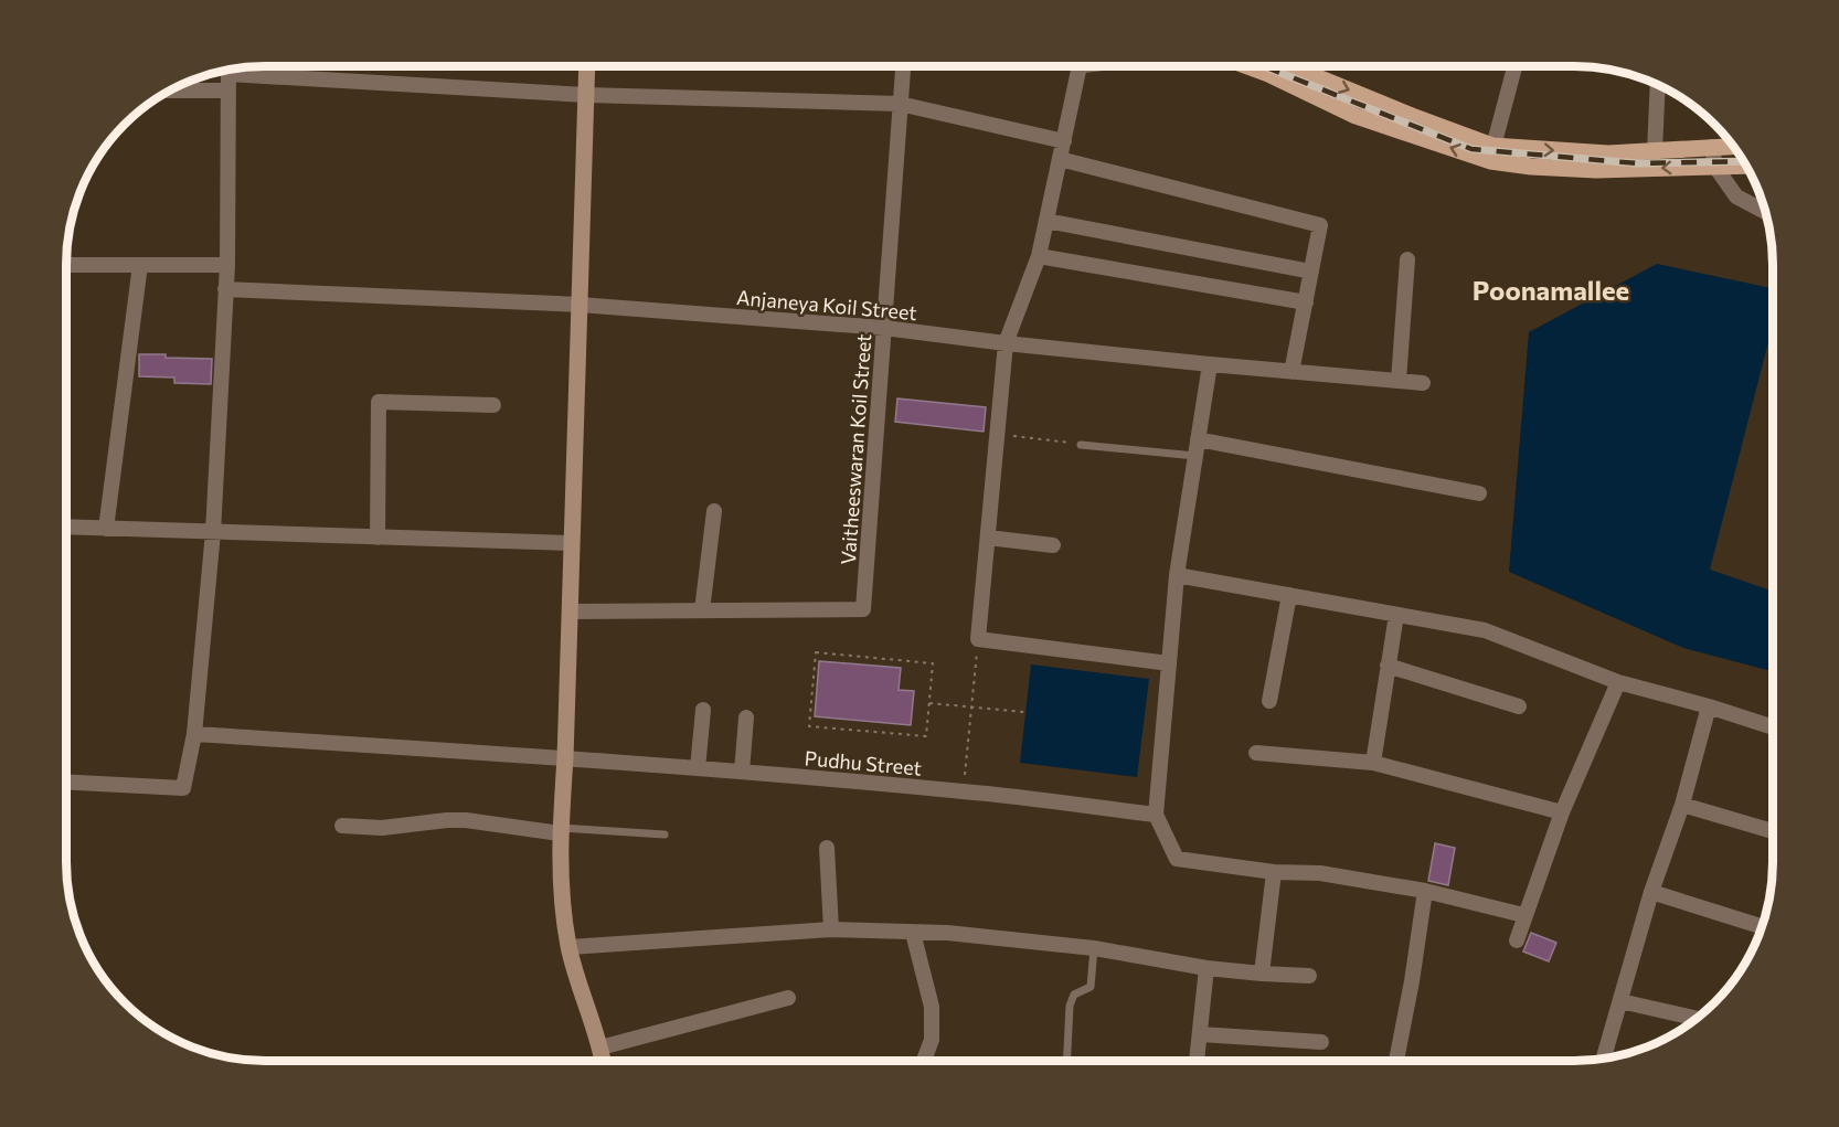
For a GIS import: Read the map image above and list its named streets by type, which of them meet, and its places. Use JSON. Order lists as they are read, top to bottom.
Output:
{
  "streets": {
    "street": ["Anjaneya Koil Street", "Vaitheeswaran Koil Street", "Pudhu Street"]
  },
  "crossings": [
    ["Anjaneya Koil Street", "Vaitheeswaran Koil Street"]
  ],
  "districts": ["Poonamallee"]
}
